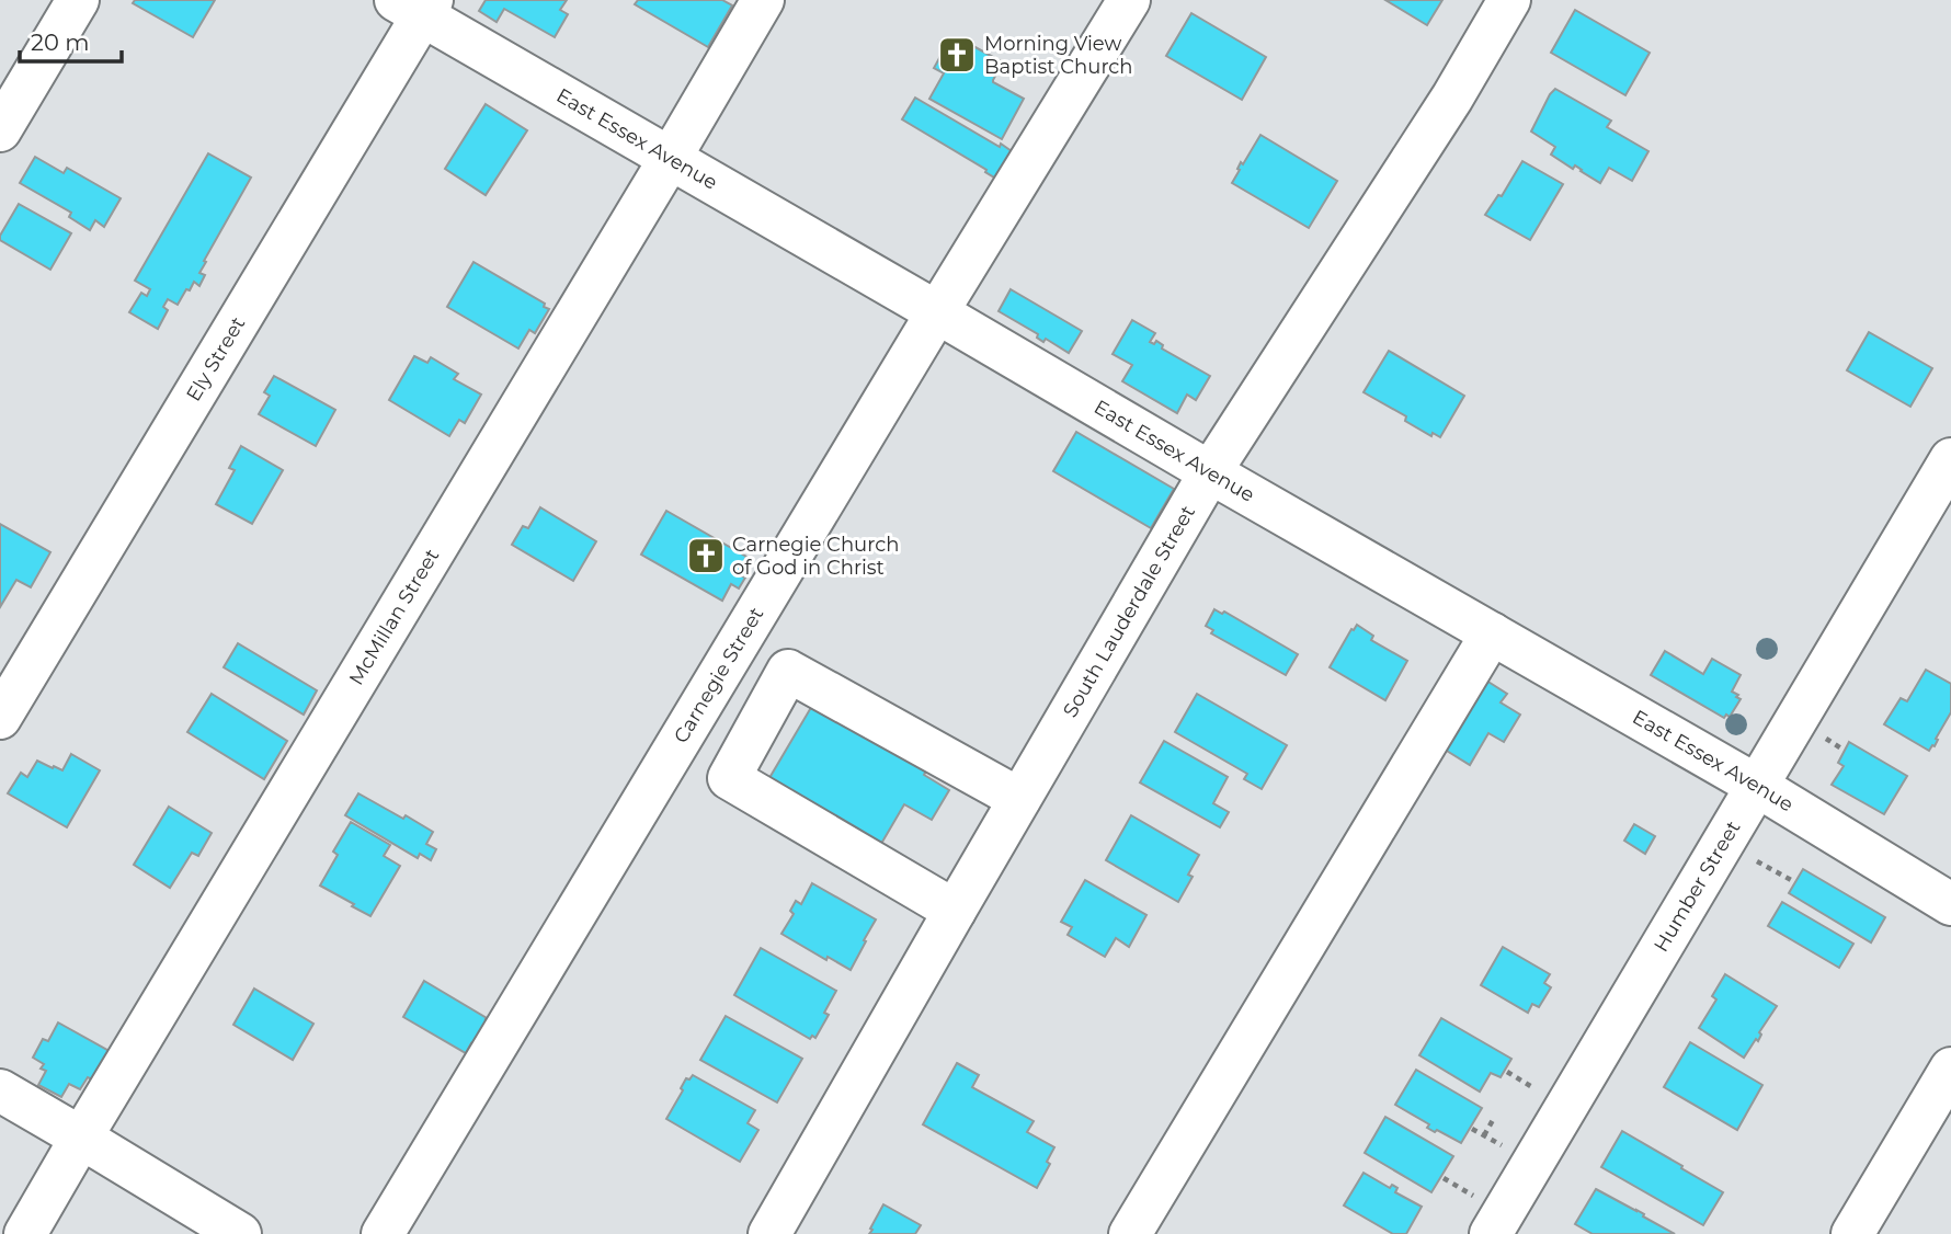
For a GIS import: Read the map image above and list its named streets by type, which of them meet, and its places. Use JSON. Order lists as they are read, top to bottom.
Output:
{
  "streets": {
    "street": [
      "East Essex Avenue",
      "Ely Street",
      "South Lauderdale Street",
      "McMillan Street",
      "Carnegie Street",
      "Humber Street"
    ]
  },
  "crossings": [
    ["East Essex Avenue", "Ely Street"],
    ["East Essex Avenue", "South Lauderdale Street"],
    ["East Essex Avenue", "McMillan Street"],
    ["East Essex Avenue", "Carnegie Street"],
    ["East Essex Avenue", "Humber Street"]
  ],
  "places": {
    "church": ["Morning View Baptist Church", "Carnegie Church of God in Christ"]
  },
  "scale_bar": "20 m"
}
